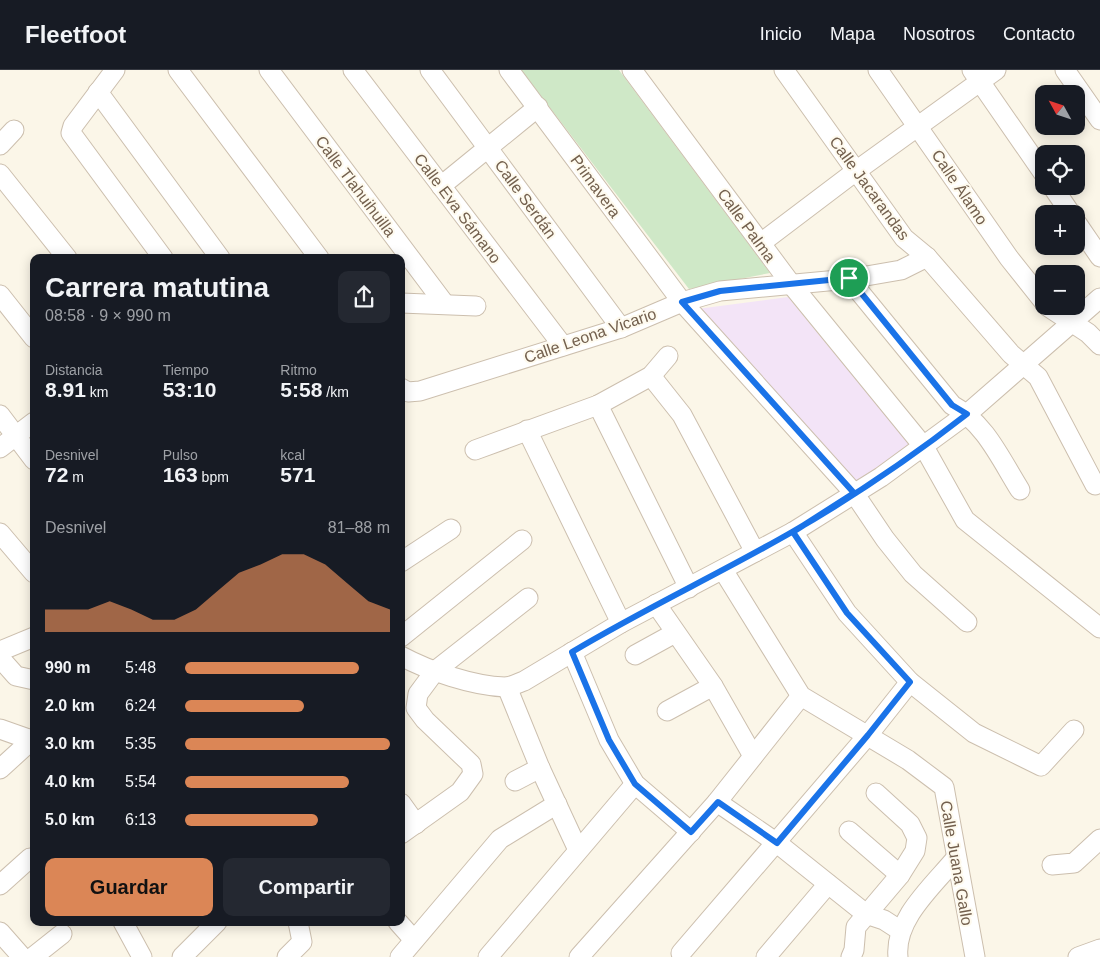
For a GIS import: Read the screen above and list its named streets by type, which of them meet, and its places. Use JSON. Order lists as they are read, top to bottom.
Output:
{
  "streets": {
    "street": [
      "Calle Tlahuihuilla",
      "Primavera",
      "Calle Álamo",
      "Calle Jacarandas",
      "Calle Serdán",
      "Calle Eva Sámano",
      "Calle Palma",
      "Calle Leona Vicario",
      "Calle Juana Gallo"
    ]
  },
  "crossings": [
    ["Primavera", "Calle Leona Vicario"],
    ["Calle Jacarandas", "Calle Leona Vicario"],
    ["Calle Serdán", "Calle Leona Vicario"],
    ["Calle Eva Sámano", "Calle Leona Vicario"],
    ["Calle Palma", "Calle Leona Vicario"]
  ],
  "north": "top left",
  "page": {
    "header": "Fleetfoot",
    "nav": [
      "Inicio",
      "Mapa",
      "Nosotros",
      "Contacto"
    ],
    "map_buttons": ["+", "−"],
    "heading": ["Carrera matutina", "08:58 · 9 × 990 m"],
    "stats": [
      ["Distancia", "8.91 km"],
      ["Tiempo", "53:10"],
      ["Ritmo", "5:58 /km"],
      ["Desnivel", "72 m"],
      ["Pulso", "163 bpm"],
      ["kcal", "571"]
    ],
    "chart": ["Desnivel", "81–88 m"],
    "list": [
      {
        "name": "990 m",
        "note": "5:48"
      },
      {
        "name": "2.0 km",
        "note": "6:24"
      },
      {
        "name": "3.0 km",
        "note": "5:35"
      },
      {
        "name": "4.0 km",
        "note": "5:54"
      },
      {
        "name": "5.0 km",
        "note": "6:13"
      }
    ],
    "buttons": ["Guardar", "Compartir"]
  }
}
